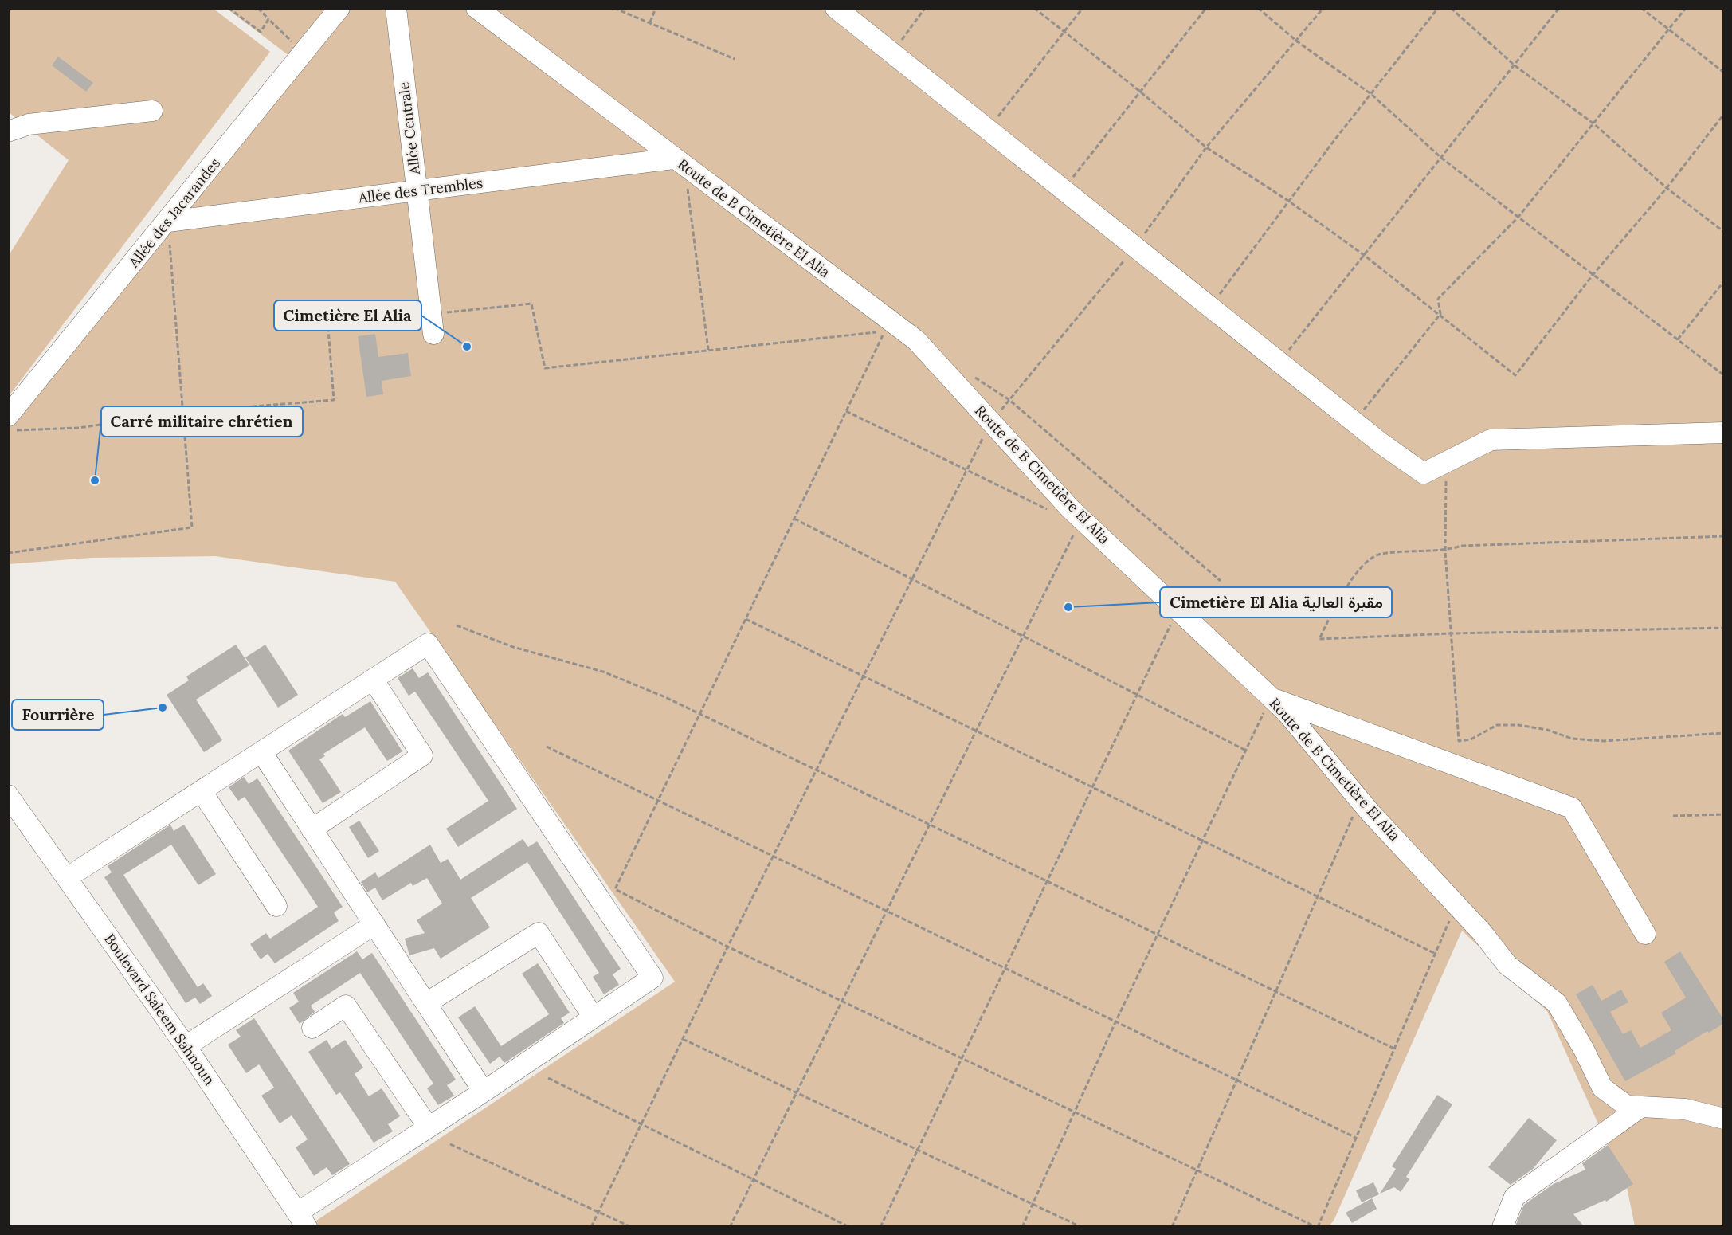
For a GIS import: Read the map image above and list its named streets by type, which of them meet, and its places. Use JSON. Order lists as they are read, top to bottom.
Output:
{
  "streets": {
    "street": [
      "Allée Centrale",
      "Allée des Trembles",
      "Allée des Jacarandes",
      "Route de B Cimetière El Alia",
      "Boulevard Saleem Sahnoun"
    ]
  },
  "crossings": [
    ["Allée Centrale", "Allée des Trembles"],
    ["Allée des Trembles", "Allée des Jacarandes"],
    ["Allée des Trembles", "Route de B Cimetière El Alia"]
  ],
  "places": [
    "Cimetière El Alia",
    "Carré militaire chrétien",
    "Cimetière El Alia مقبرة العالية",
    "Fourrière"
  ]
}
